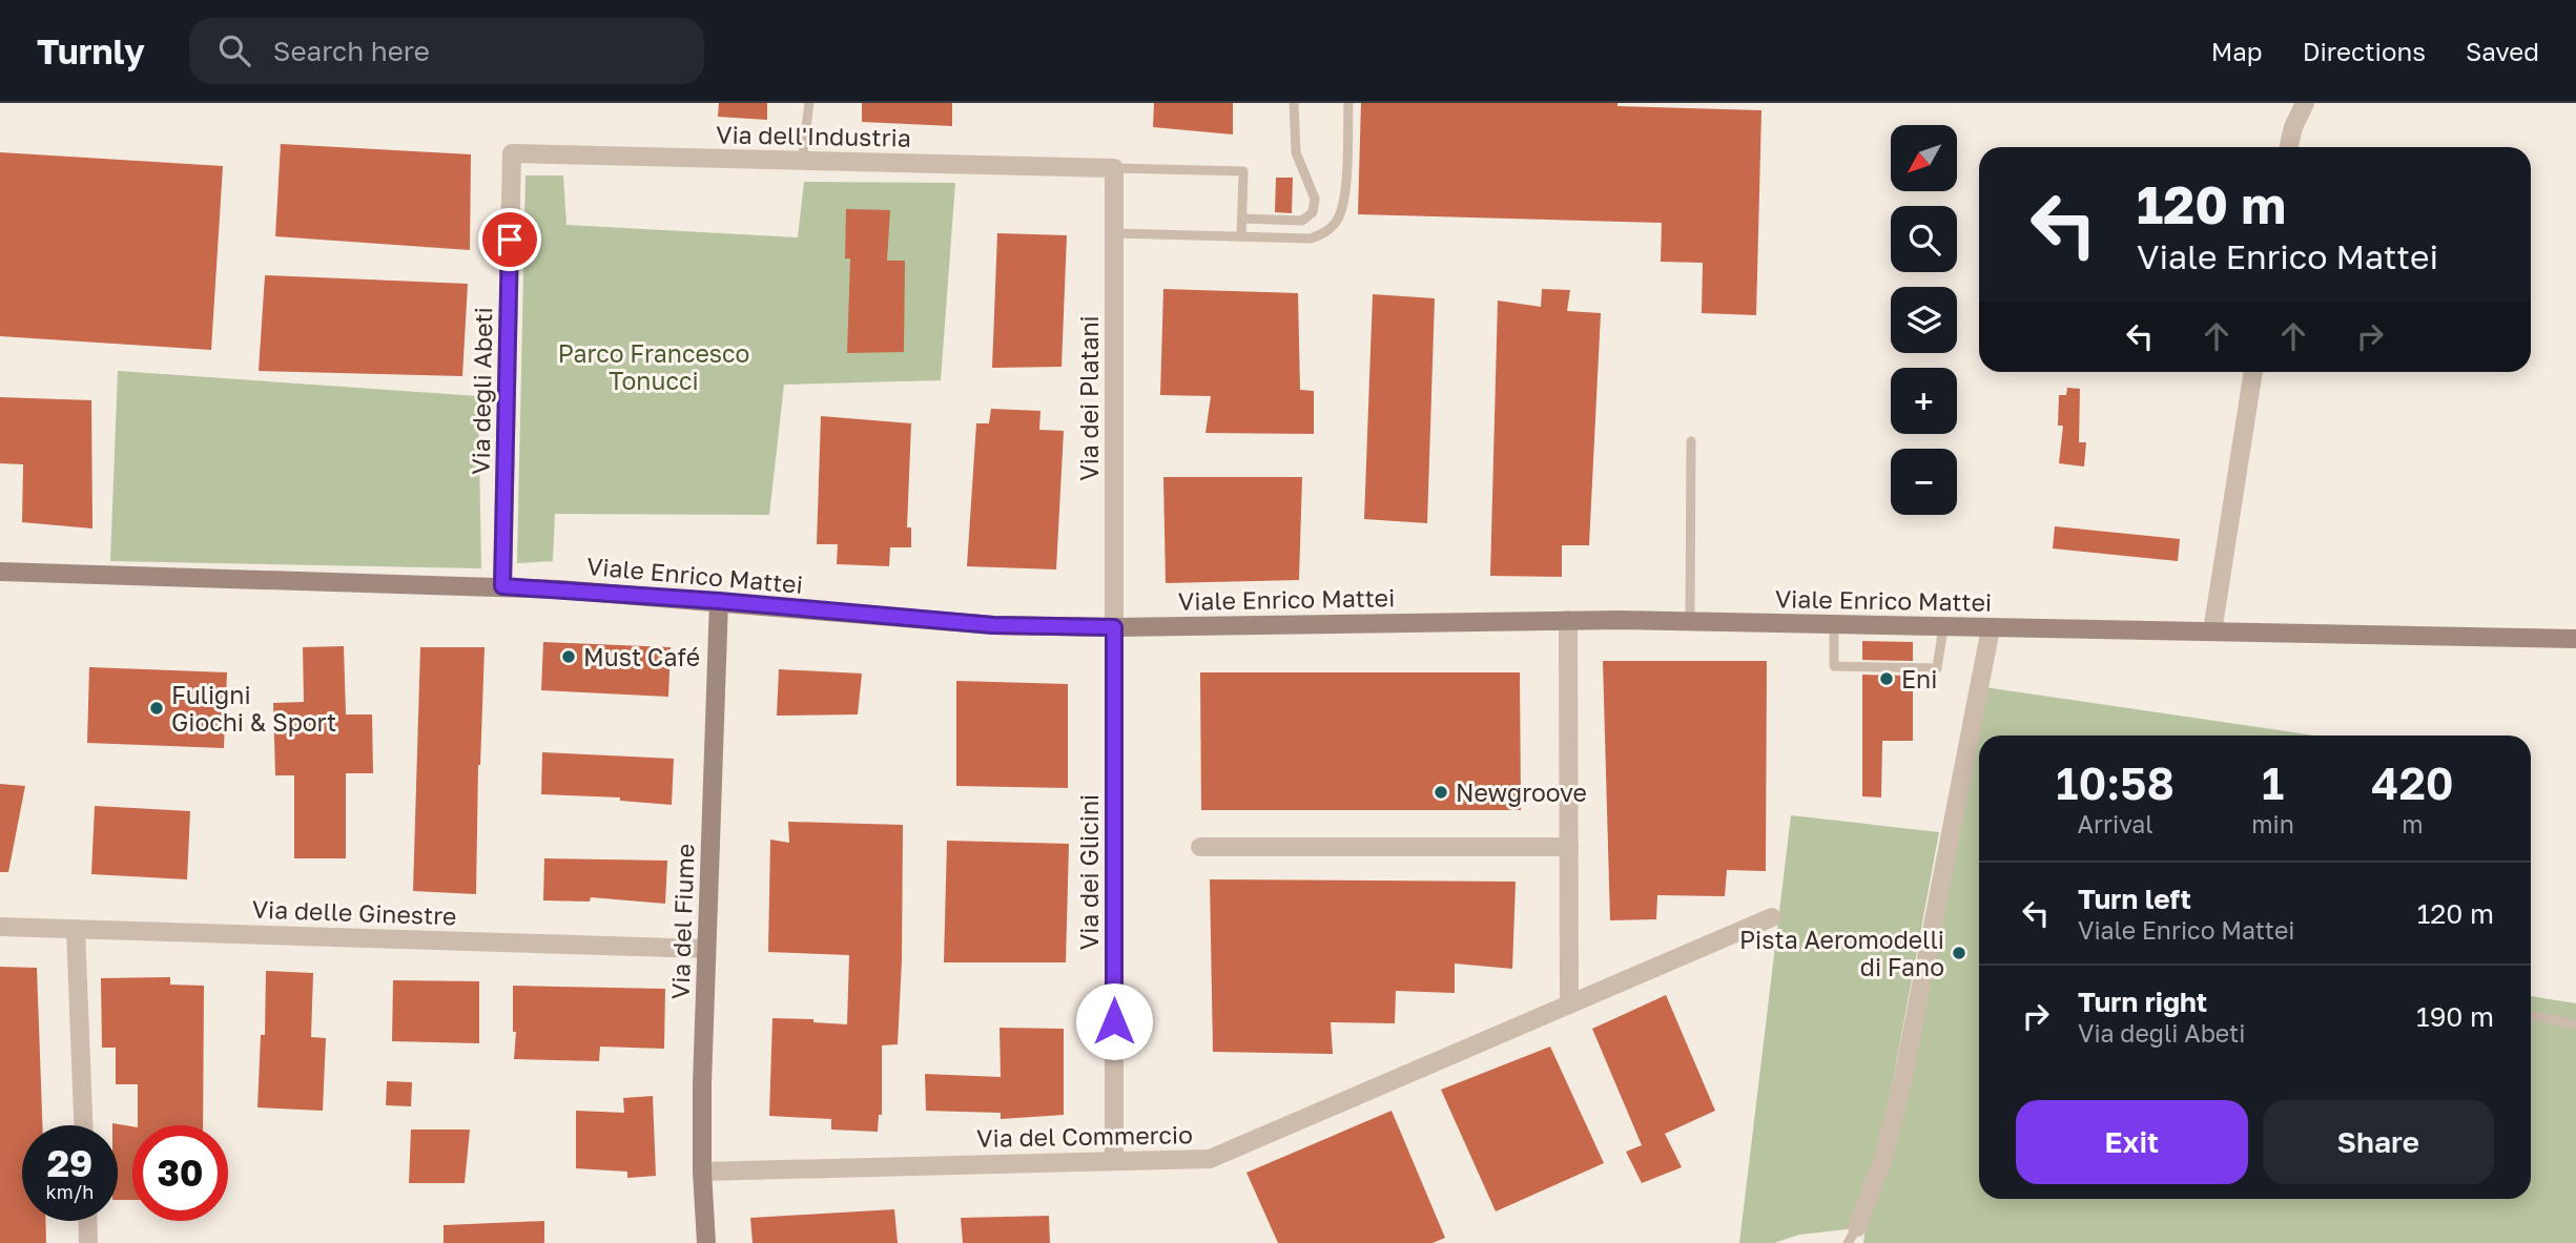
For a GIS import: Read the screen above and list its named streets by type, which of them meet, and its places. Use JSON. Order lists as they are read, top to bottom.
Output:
{
  "streets": {
    "street": [
      "Via dell'Industria",
      "Via degli Abeti",
      "Via dei Platani",
      "Viale Enrico Mattei",
      "Via dei Glicini",
      "Via delle Ginestre",
      "Via del Fiume",
      "Via del Commercio"
    ]
  },
  "crossings": [
    ["Via dell'Industria", "Via degli Abeti"],
    ["Via dell'Industria", "Via dei Platani"],
    ["Via degli Abeti", "Viale Enrico Mattei"],
    ["Via dei Platani", "Viale Enrico Mattei"],
    ["Via dei Platani", "Via dei Glicini"],
    ["Viale Enrico Mattei", "Via dei Glicini"],
    ["Viale Enrico Mattei", "Via del Fiume"],
    ["Via dei Glicini", "Via del Commercio"],
    ["Via delle Ginestre", "Via del Fiume"],
    ["Via del Fiume", "Via del Commercio"]
  ],
  "parks": ["Parco Francesco Tonucci"],
  "places": [
    "Must Café",
    "Eni",
    "Fuligni Giochi & Sport",
    "Newgroove",
    "Pista Aeromodelli di Fano"
  ],
  "north": "bottom left",
  "page": {
    "header": "Turnly",
    "search": "Search here",
    "nav": ["Map", "Directions", "Saved"],
    "map_buttons": ["+", "−"],
    "turn": ["120 m", "Viale Enrico Mattei"],
    "eta": [
      "10:58",
      "Arrival",
      "1",
      "min",
      "420",
      "m"
    ],
    "list": [
      {
        "name": "Turn left",
        "note": "Viale Enrico Mattei",
        "value": "120 m"
      },
      {
        "name": "Turn right",
        "note": "Via degli Abeti",
        "value": "190 m"
      }
    ],
    "buttons": ["Exit", "Share"],
    "speed": "29 km/h",
    "limit": "30"
  }
}
